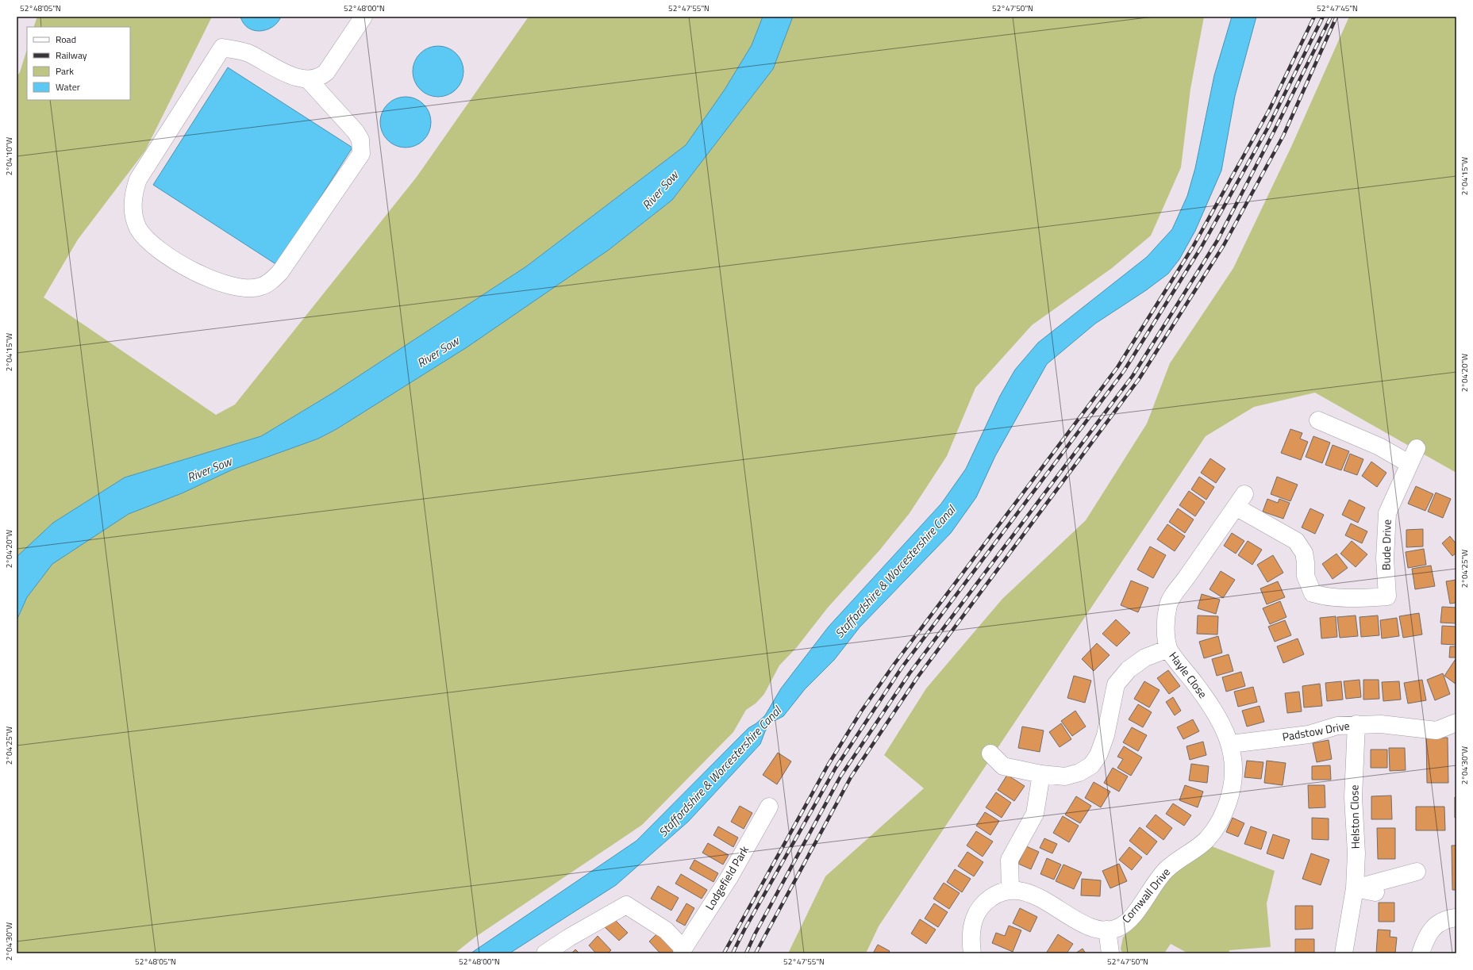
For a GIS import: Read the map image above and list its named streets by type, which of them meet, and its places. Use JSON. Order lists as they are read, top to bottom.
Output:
{
  "streets": {
    "street": [
      "Bude Drive",
      "Hayle Close",
      "Padstow Drive",
      "Helston Close",
      "Lodgefield Park",
      "Cornwall Drive"
    ]
  },
  "crossings": [
    ["Bude Drive", "Hayle Close"],
    ["Hayle Close", "Padstow Drive"],
    ["Hayle Close", "Cornwall Drive"],
    ["Padstow Drive", "Helston Close"],
    ["Padstow Drive", "Cornwall Drive"]
  ],
  "water": ["River Sow", "Staffordshire & Worcestershire Canal"],
  "legend": [
    "Road",
    "Railway",
    "Park",
    "Water"
  ],
  "coordinates": [
    "52°48'05\"N",
    "52°48'00\"N",
    "52°47'55\"N",
    "52°47'50\"N",
    "52°47'45\"N",
    "2°04'10\"W",
    "2°04'15\"W",
    "2°04'20\"W",
    "2°04'25\"W",
    "2°04'30\"W"
  ]
}
